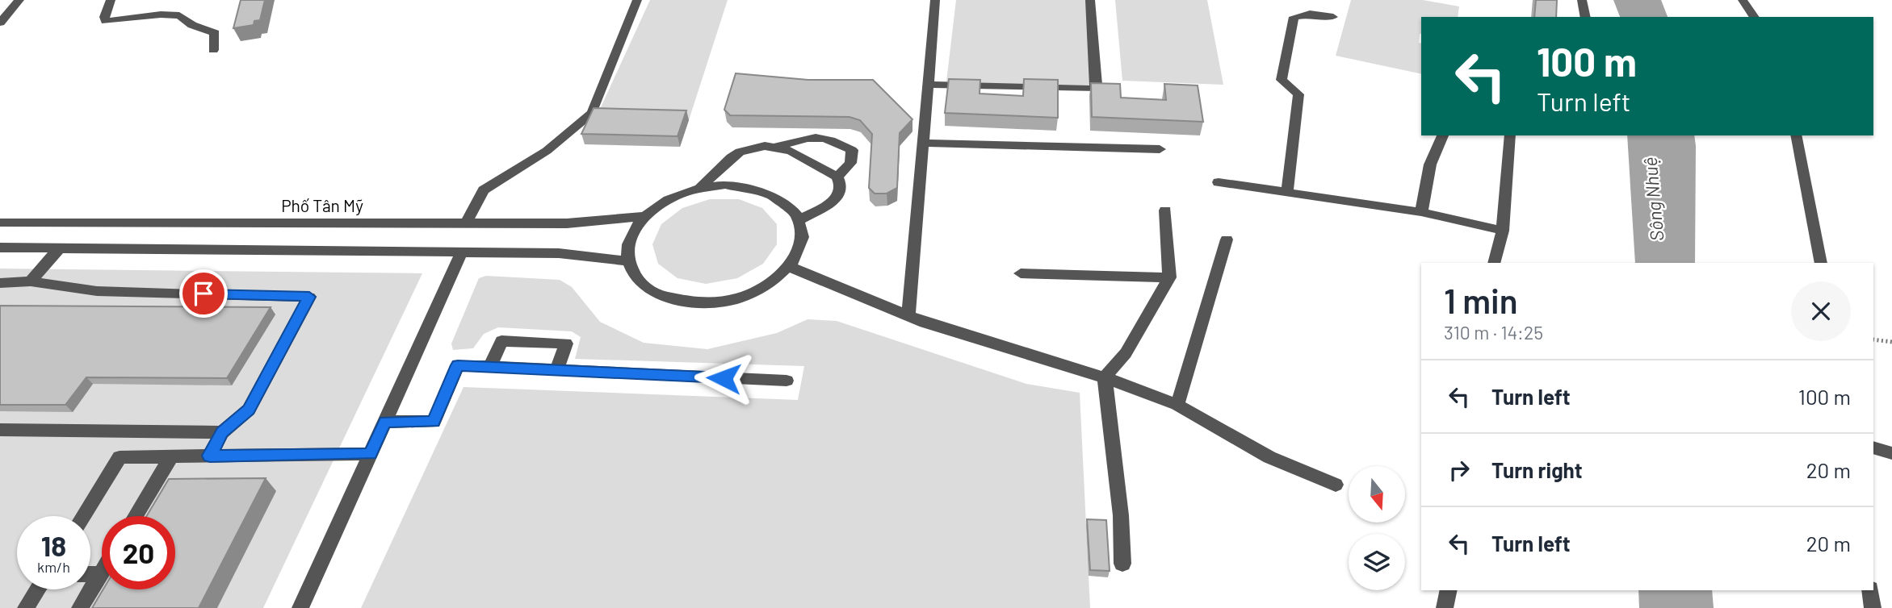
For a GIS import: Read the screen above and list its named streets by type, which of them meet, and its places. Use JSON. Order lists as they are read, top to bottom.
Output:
{
  "streets": {
    "street": ["Phố Tân Mỹ"]
  },
  "water": ["Sông Nhuệ"],
  "north": "bottom",
  "page": {
    "turn": ["100 m", "Turn left"],
    "heading": ["1 min", "310 m · 14:25"],
    "list": [
      {
        "name": "Turn left",
        "value": "100 m"
      },
      {
        "name": "Turn right",
        "value": "20 m"
      },
      {
        "name": "Turn left",
        "value": "20 m"
      }
    ],
    "speed": "18 km/h",
    "limit": "20"
  }
}
